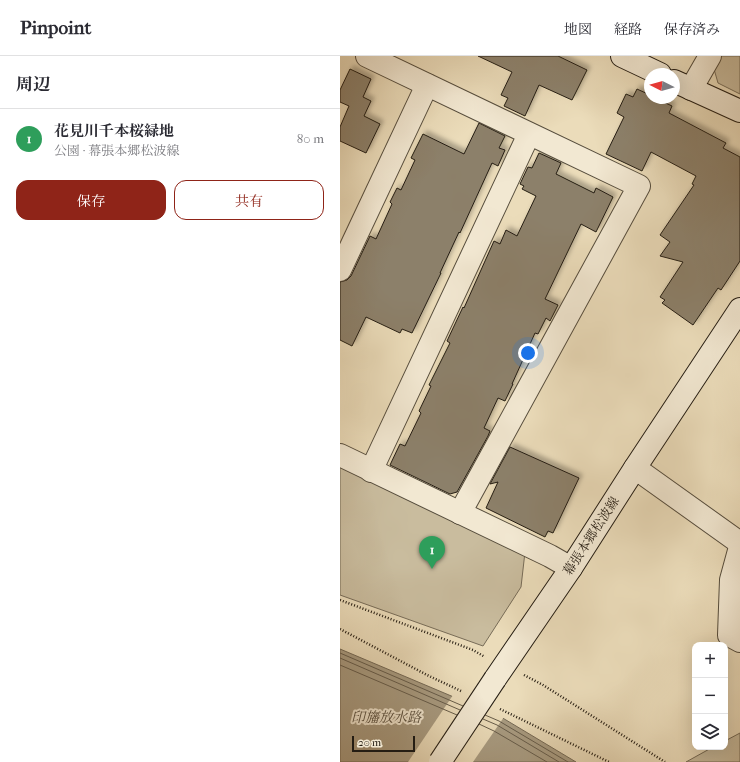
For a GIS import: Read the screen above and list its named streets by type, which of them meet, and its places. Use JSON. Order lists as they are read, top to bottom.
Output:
{
  "streets": {
    "street": ["幕張本郷松波線"]
  },
  "water": ["印旛放水路"],
  "scale_bar": "20 m",
  "north": "left",
  "page": {
    "header": "Pinpoint",
    "nav": ["地図", "経路", "保存済み"],
    "heading": "周辺",
    "list": [
      {
        "mark": "1",
        "name": "花見川千本桜緑地",
        "note": "公園 · 幕張本郷松波線",
        "value": "80 m"
      }
    ],
    "buttons": ["保存", "共有"],
    "pins": "1",
    "map_buttons": ["+", "−"],
    "scale": "20 m"
  }
}
